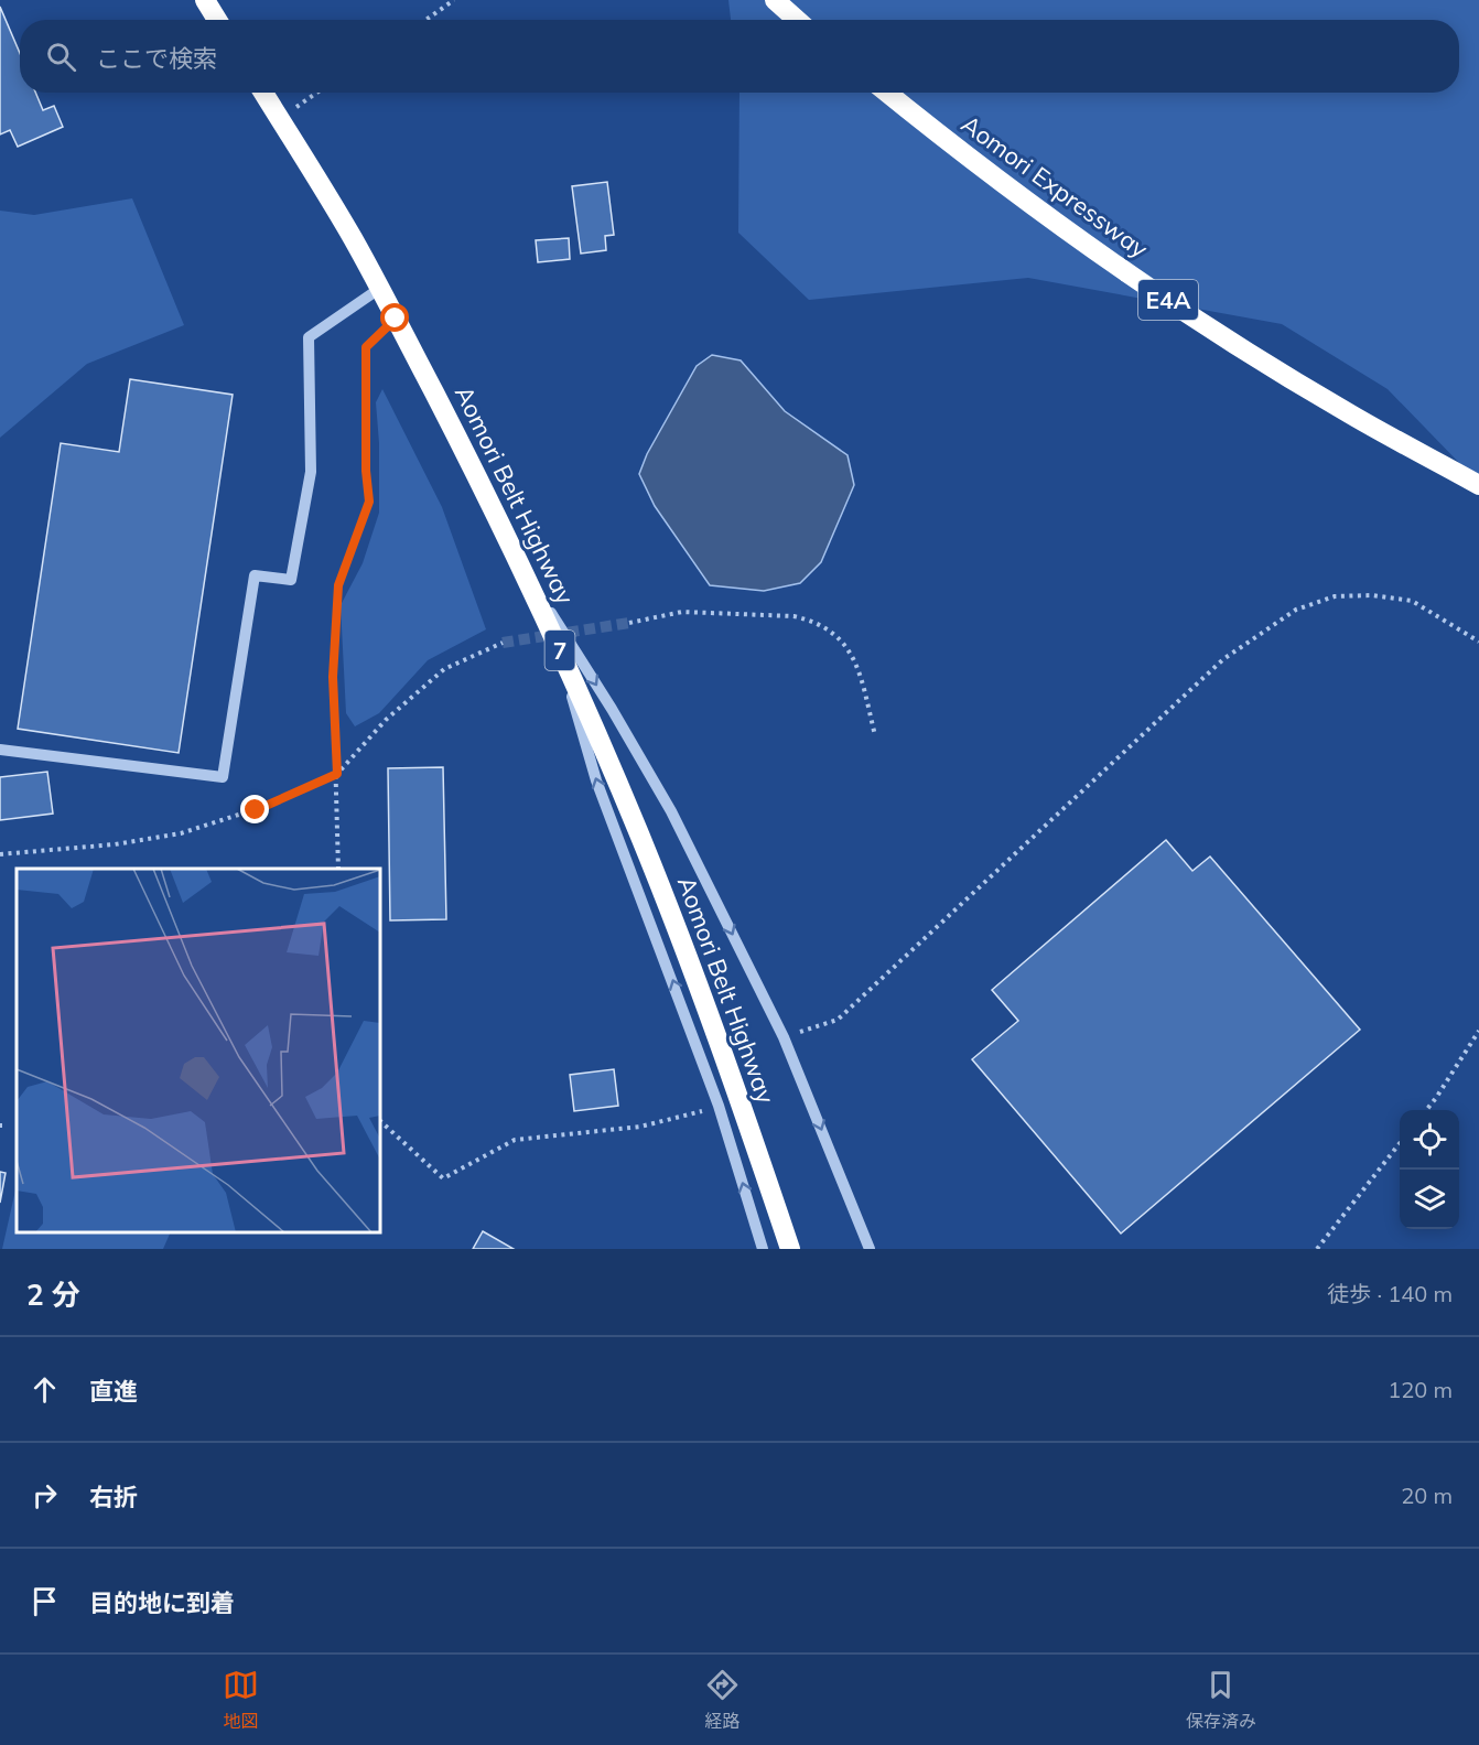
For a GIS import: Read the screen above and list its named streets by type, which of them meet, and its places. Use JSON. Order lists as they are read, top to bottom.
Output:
{
  "streets": {
    "highway": [
      "Aomori Expressway",
      "E4A",
      "Aomori Belt Highway",
      "7"
    ]
  },
  "page": {
    "search": "ここで検索",
    "heading": ["2 分", "徒歩 · 140 m"],
    "list": [
      ["直進", "120 m"],
      ["右折", "20 m"],
      "目的地に到着"
    ],
    "nav": ["地図", "経路", "保存済み"]
  }
}
